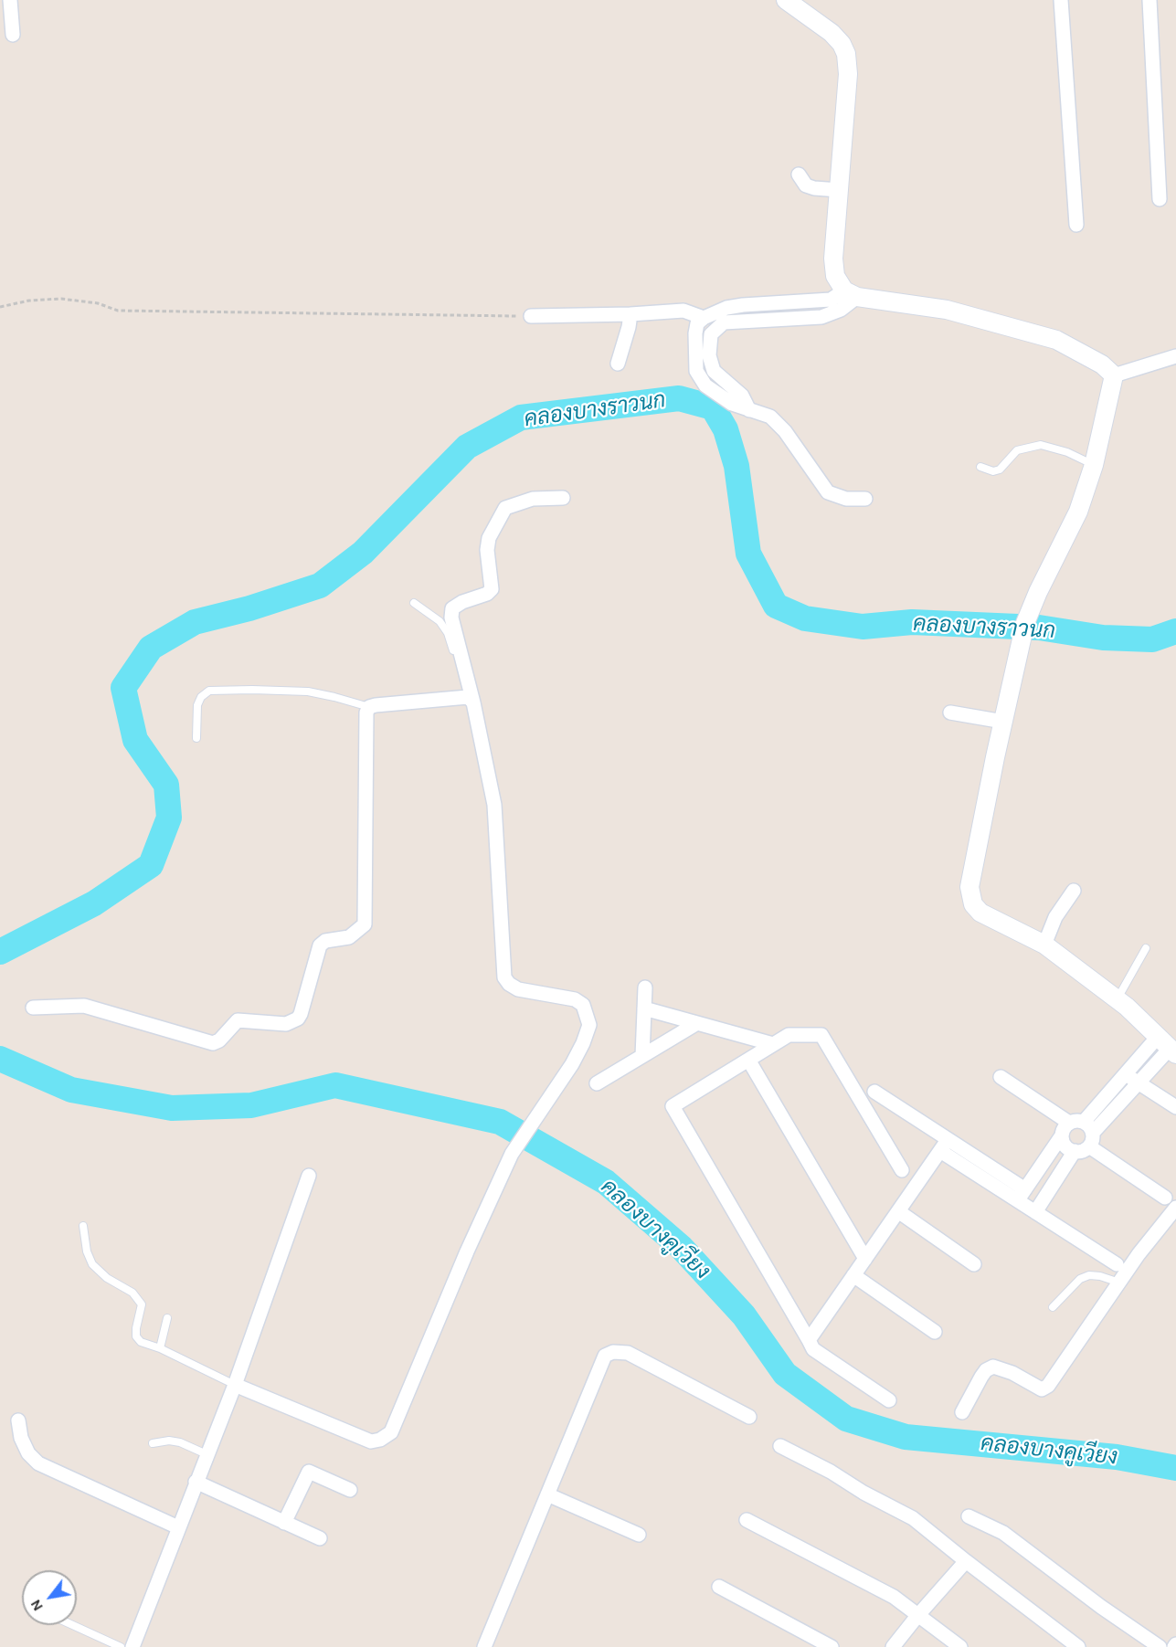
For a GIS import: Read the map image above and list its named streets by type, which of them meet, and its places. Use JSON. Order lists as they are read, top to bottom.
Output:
{
  "water": ["คลองบางราวนก", "คลองบางคูเวียง"],
  "north": "bottom left"
}
